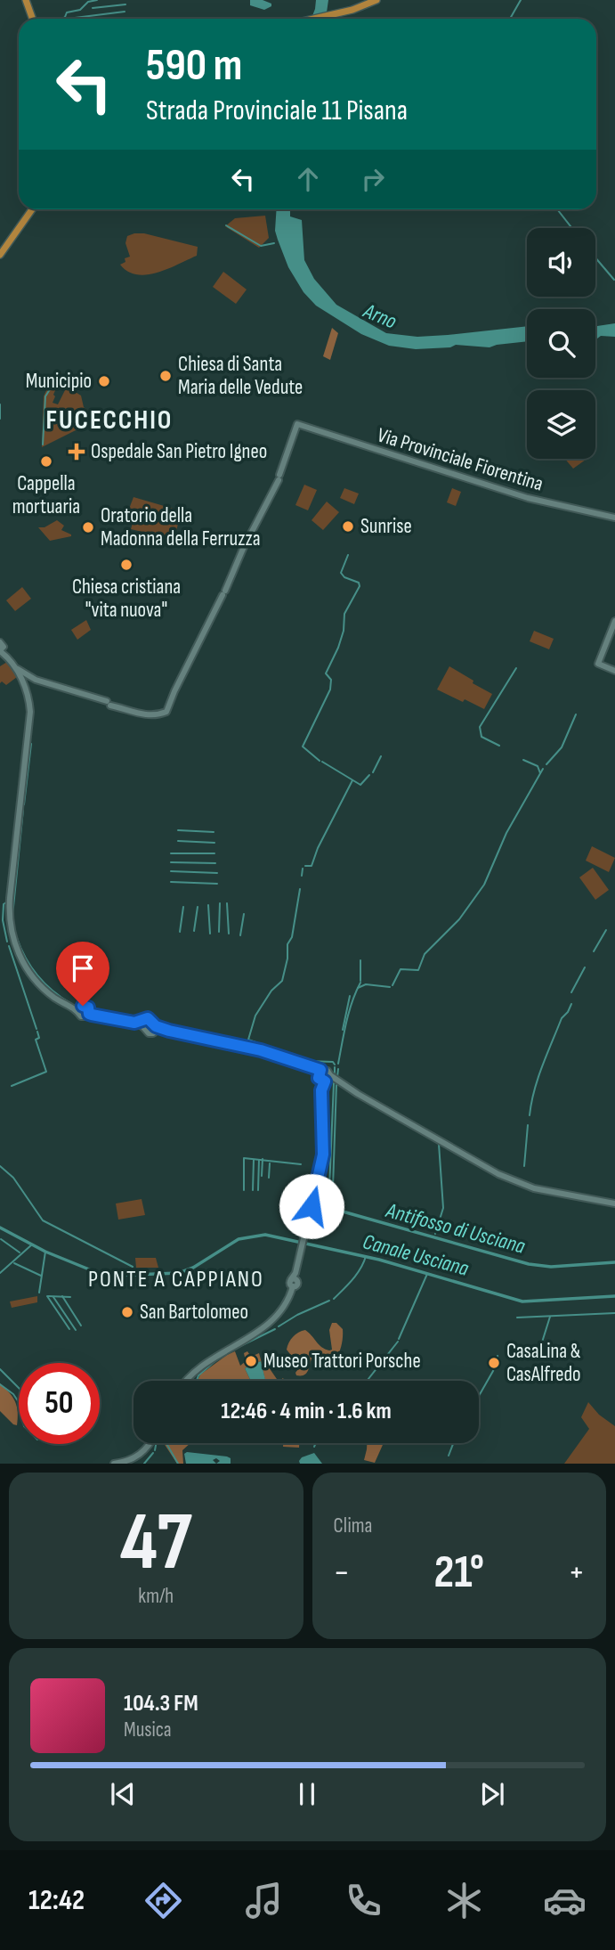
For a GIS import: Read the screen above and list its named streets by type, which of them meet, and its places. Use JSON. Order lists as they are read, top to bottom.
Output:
{
  "streets": {
    "main road": ["Via Provinciale Fiorentina"]
  },
  "districts": ["FUCECCHIO", "PONTE A CAPPIANO"],
  "water": ["Arno", "Antifosso di Usciana", "Canale Usciana"],
  "places": {
    "other": [
      "Chiesa di Santa Maria delle Vedute",
      "Municipio",
      "Cappella mortuaria",
      "Sunrise",
      "Oratorio della Madonna della Ferruzza",
      "Chiesa cristiana \"vita nuova\"",
      "San Bartolomeo",
      "Museo Trattori Porsche",
      "CasaLina & CasAlfredo"
    ],
    "health": ["Ospedale San Pietro Igneo"]
  },
  "page": {
    "turn": ["590 m", "Strada Provinciale 11 Pisana"],
    "limit": "50",
    "trip": "12:46 · 4 min · 1.6 km",
    "tile": [
      ["47", "km/h"],
      "Clima"
    ],
    "heat": ["−", "21°", "+"],
    "song": ["104.3 FM", "Musica"],
    "tabs": "12:42"
  }
}
